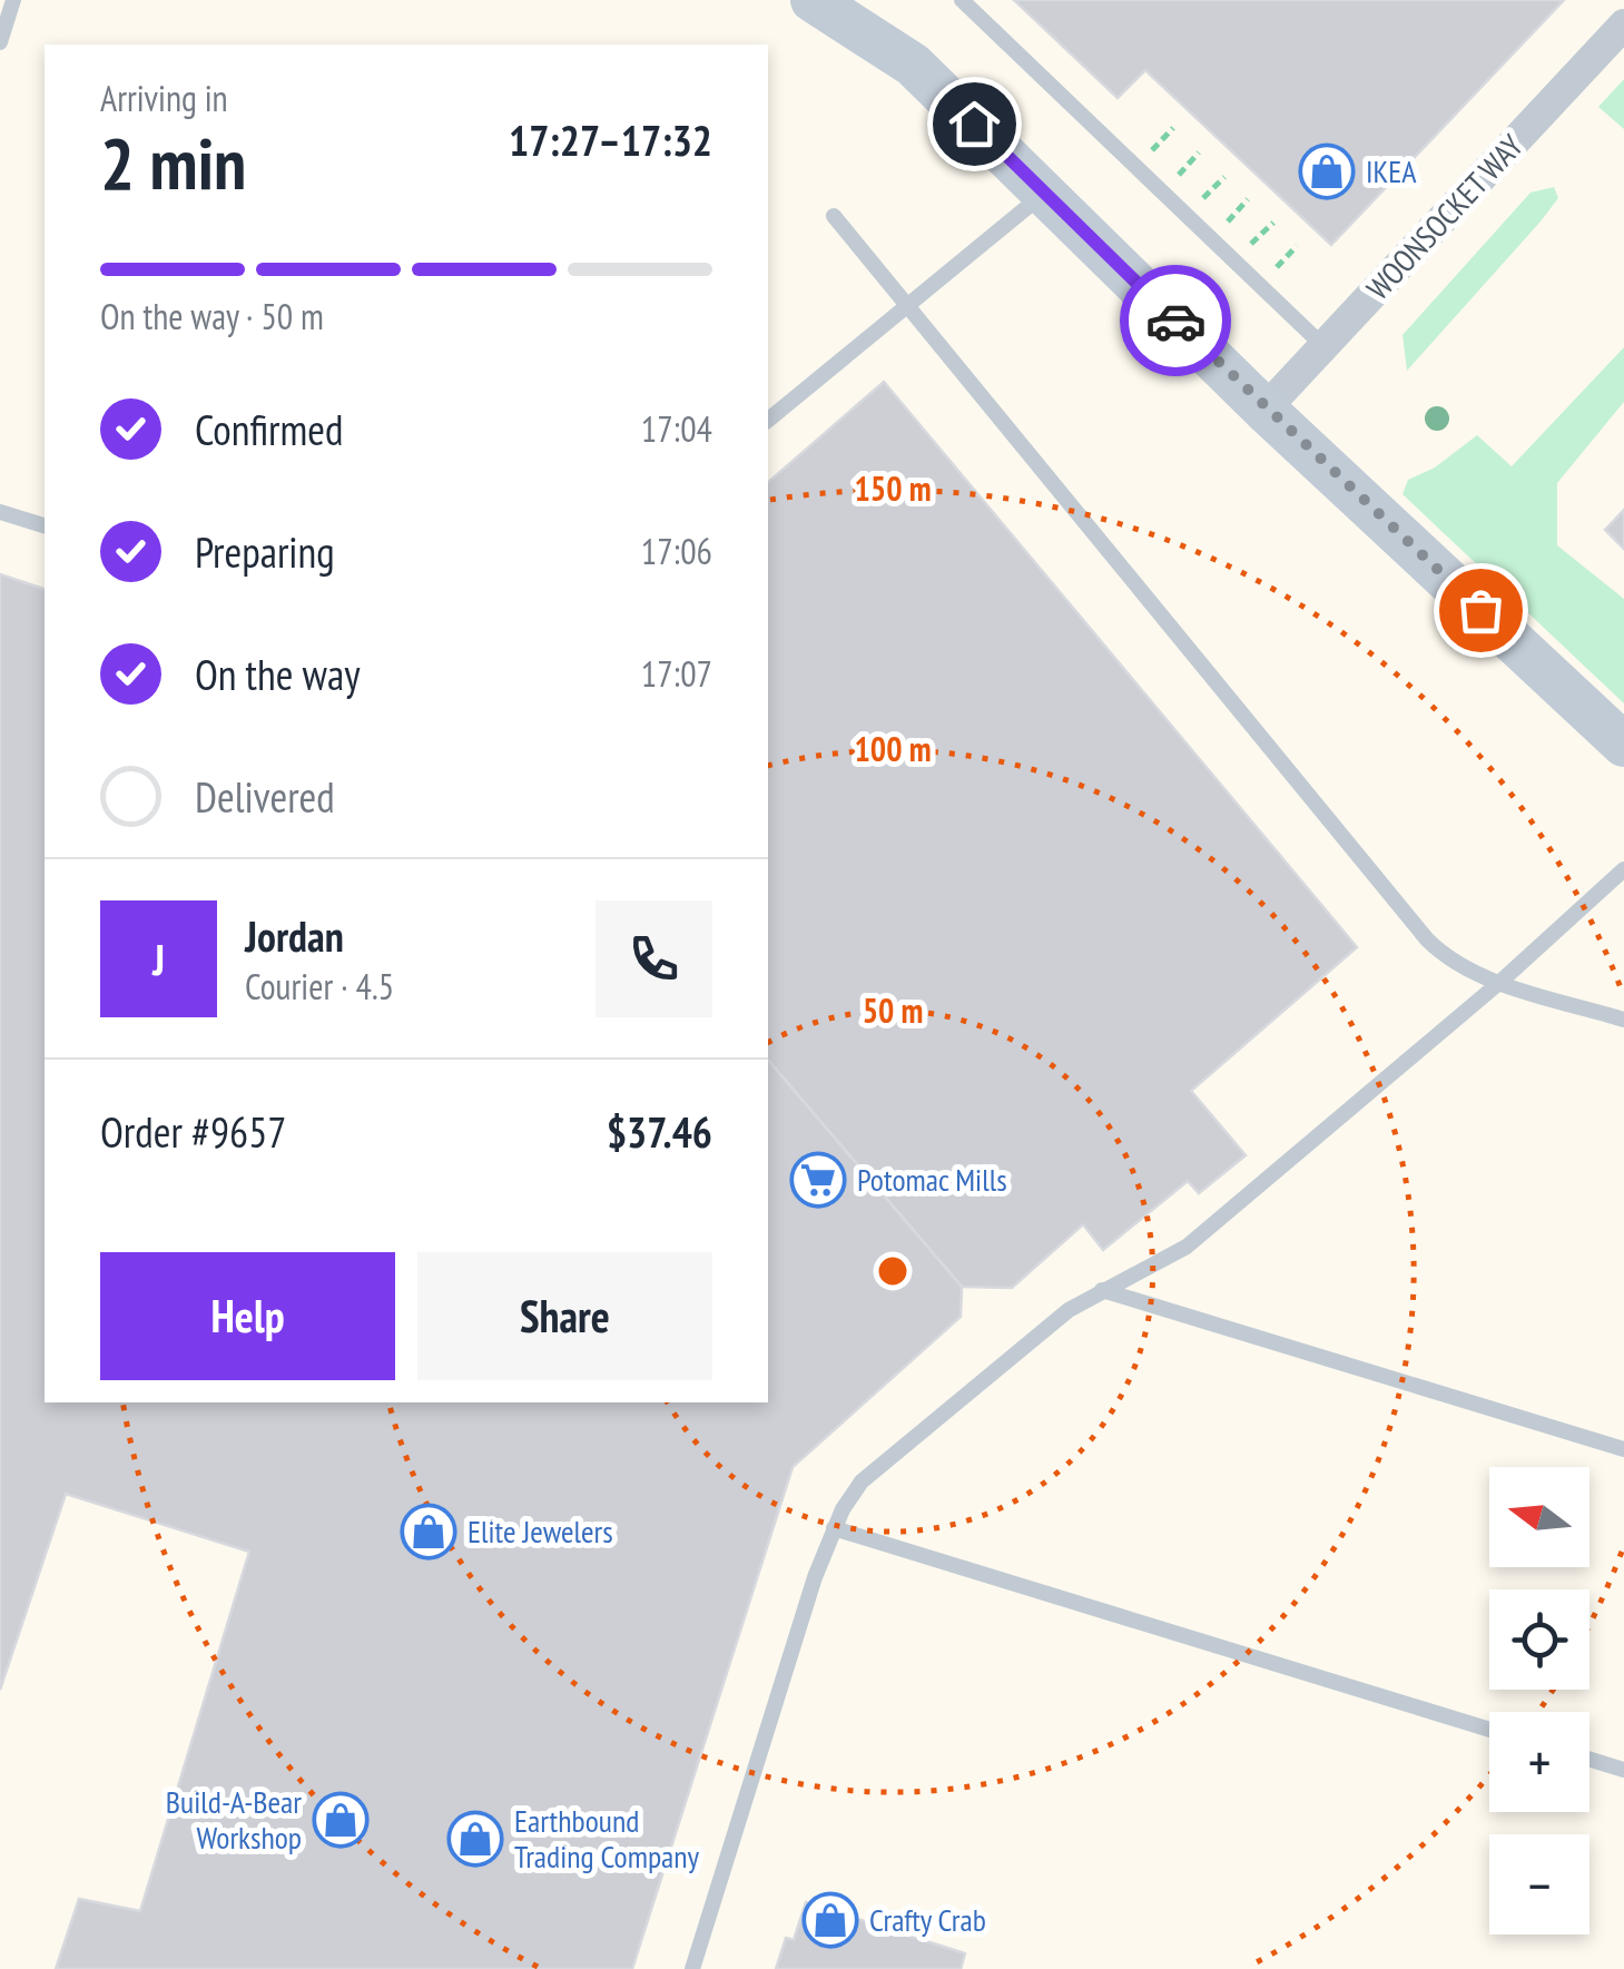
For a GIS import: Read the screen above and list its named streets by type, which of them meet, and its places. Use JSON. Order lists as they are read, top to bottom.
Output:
{
  "streets": {
    "street": ["WOONSOCKET WAY"]
  },
  "places": {
    "shop": [
      "IKEA",
      "Elite Jewelers",
      "Build-A-Bear Workshop",
      "Earthbound Trading Company",
      "Crafty Crab"
    ],
    "supermarket": ["Potomac Mills"]
  },
  "north": "left",
  "page": {
    "heading": ["2 min", "Arriving in", "17:27–17:32"],
    "panel": [
      "Jordan",
      "Courier · 4.5",
      "Order #9657",
      "$37.46"
    ],
    "bar": "On the way · 50 m",
    "list": [
      ["Confirmed", "17:04"],
      ["Preparing", "17:06"],
      ["On the way", "17:07"],
      "Delivered"
    ],
    "round": "J",
    "buttons": ["Help", "Share"],
    "map_buttons": ["+", "−"]
  },
  "rings": ["150 m", "100 m", "50 m"]
}
